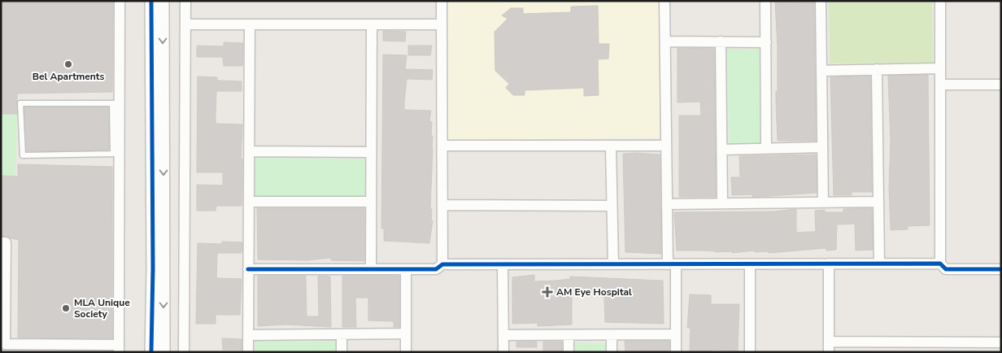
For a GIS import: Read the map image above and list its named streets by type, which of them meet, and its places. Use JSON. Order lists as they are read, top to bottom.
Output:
{
  "places": {
    "other": ["Bel Apartments", "MLA Unique Society"],
    "health": ["AM Eye Hospital"]
  }
}
